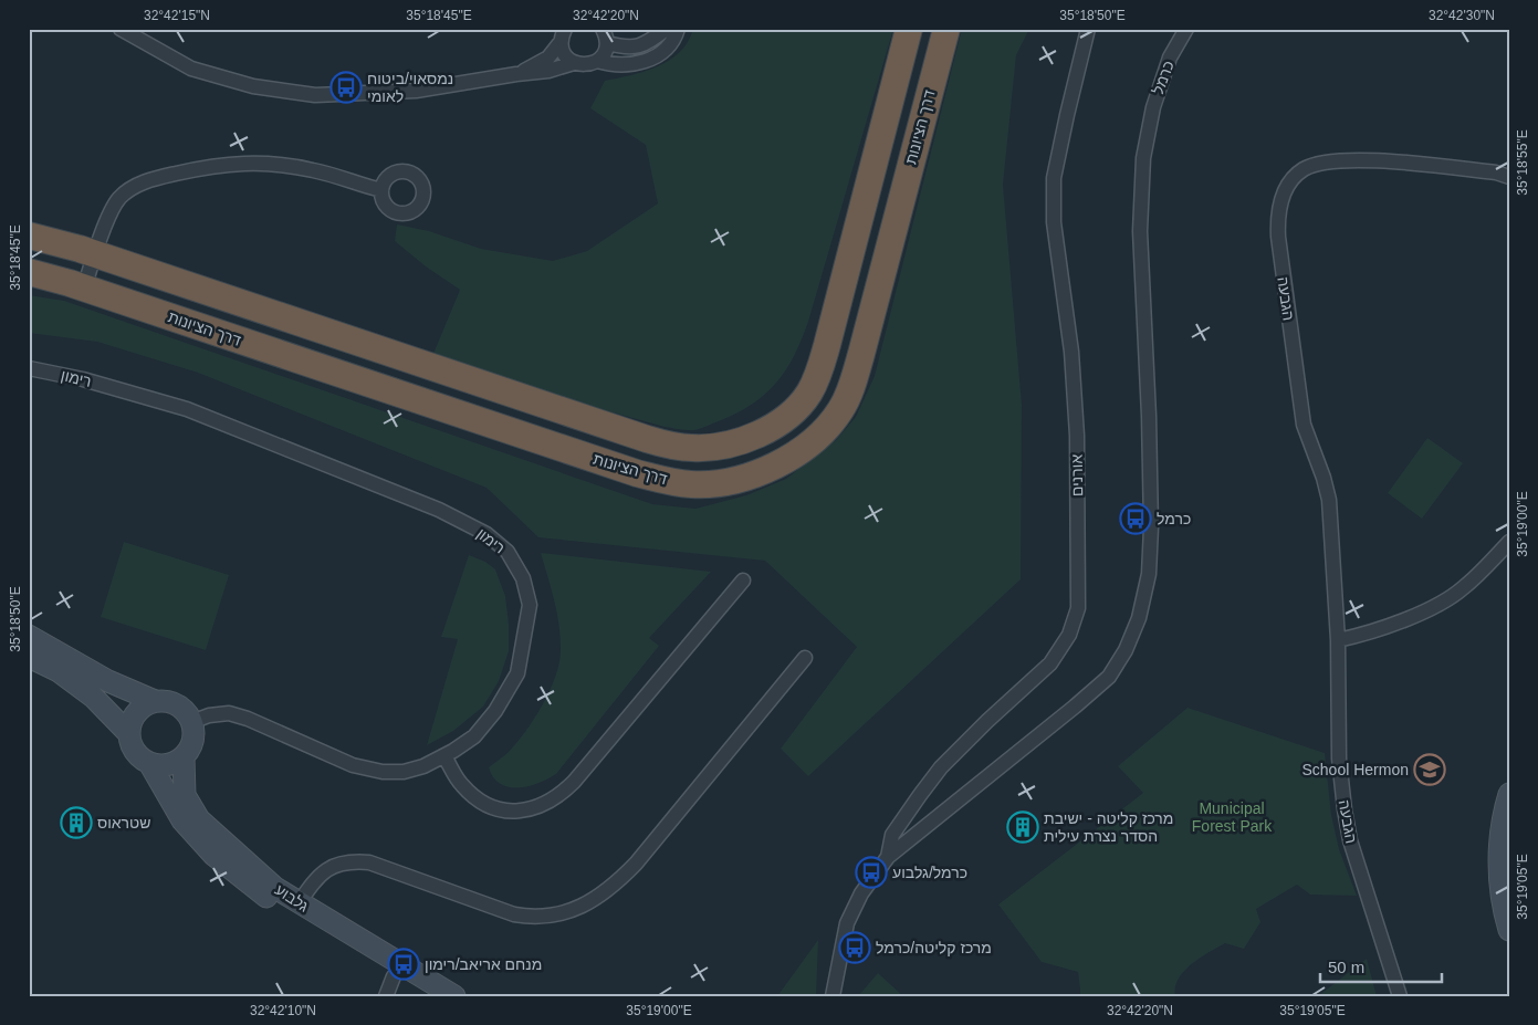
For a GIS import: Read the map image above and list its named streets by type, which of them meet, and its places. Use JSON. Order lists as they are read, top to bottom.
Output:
{
  "streets": {
    "highway": ["דרך הציונות"],
    "street": [
      "כרמל",
      "הגבעה",
      "רימון",
      "אורנים",
      "גלבוע"
    ]
  },
  "crossings": [
    ["כרמל", "אורנים"],
    ["רימון", "גלבוע"]
  ],
  "parks": ["Municipal Forest Park"],
  "places": {
    "bus stop": [
      "נמסאוי/ביטוח לאומי",
      "כרמל",
      "כרמל/גלבוע",
      "מרכז קליטה/כרמל",
      "מנחם אריאב/רימון"
    ],
    "school or university": ["School Hermon"],
    "building": ["שטראוס", "מרכז קליטה - ישיבת הסדר נצרת עילית"]
  },
  "scale_bar": "50 m",
  "coordinates": [
    "32°42'15\"N",
    "35°18'45\"E",
    "32°42'20\"N",
    "35°18'50\"E",
    "32°42'30\"N",
    "35°18'55\"E",
    "35°19'00\"E",
    "35°19'05\"E",
    "32°42'10\"N"
  ]
}
